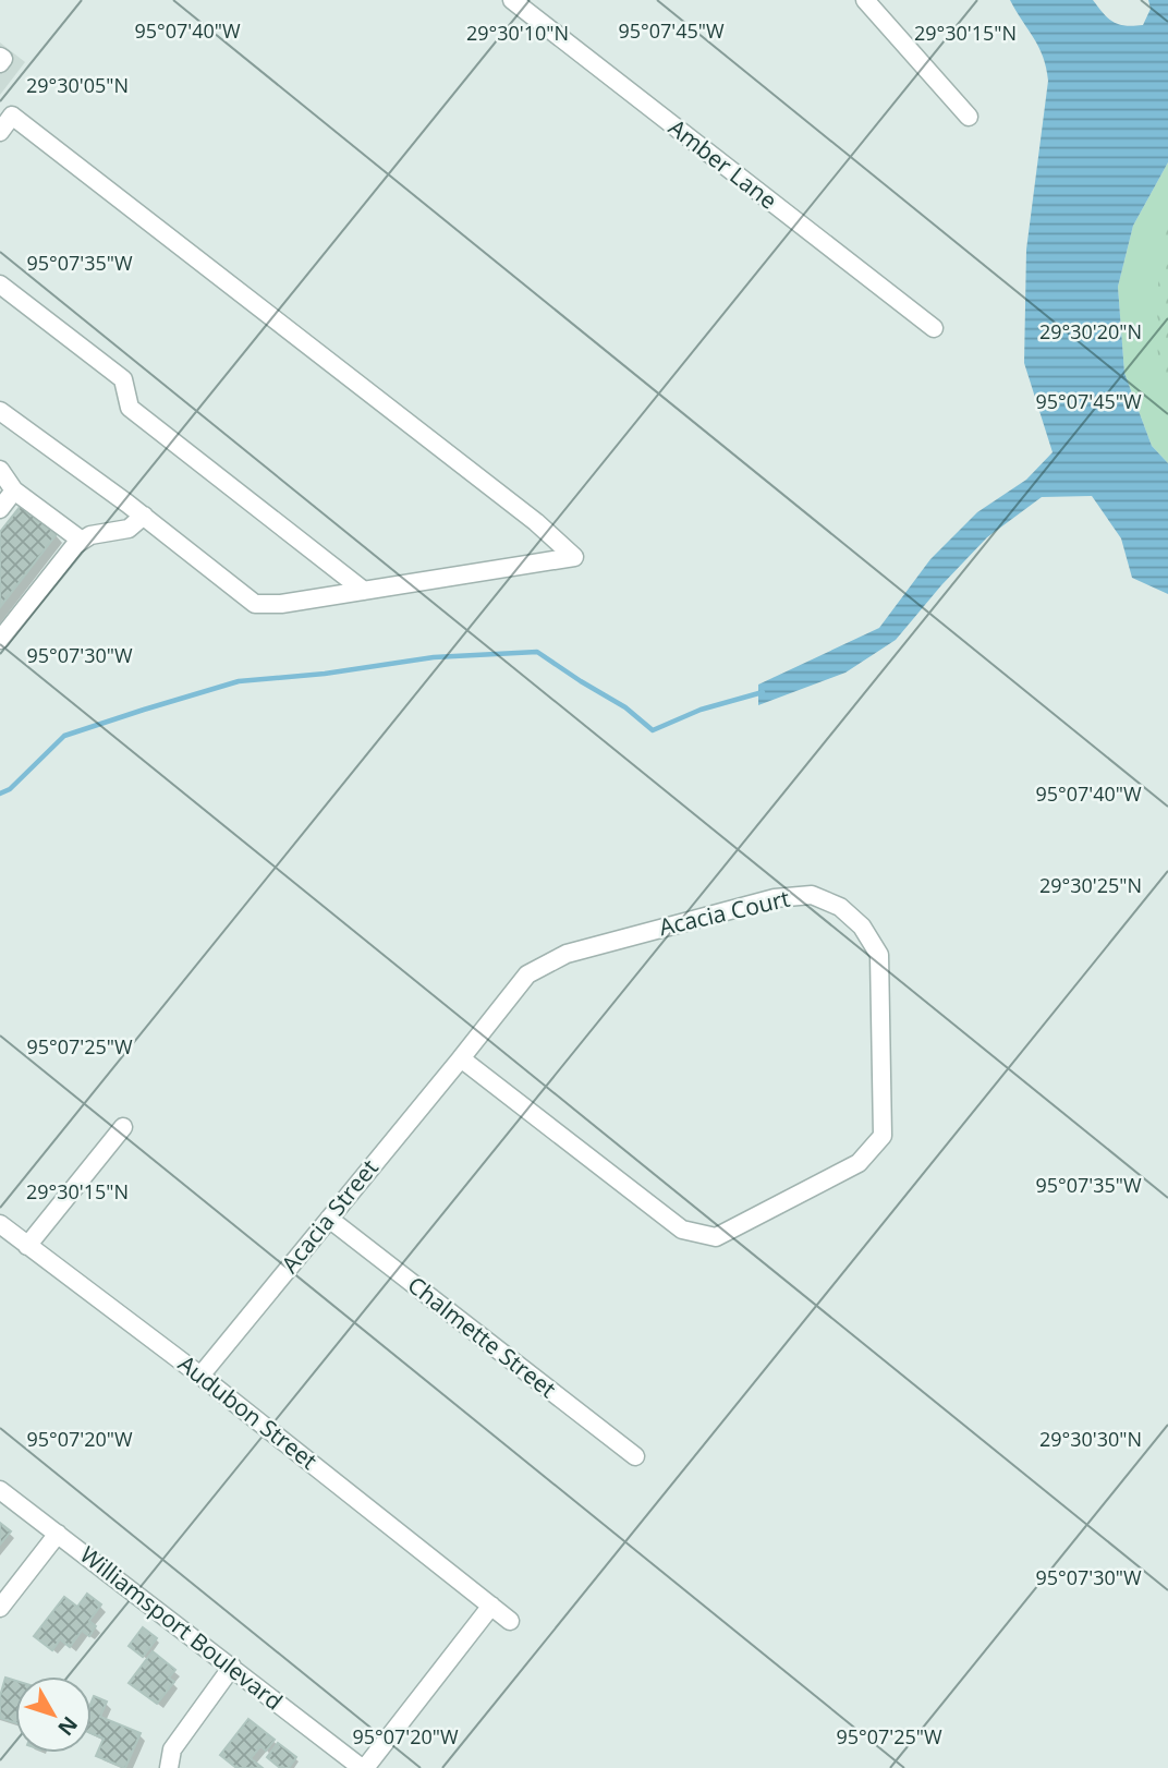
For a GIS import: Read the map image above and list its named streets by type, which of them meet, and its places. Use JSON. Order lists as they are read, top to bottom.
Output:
{
  "streets": {
    "street": [
      "Amber Lane",
      "Acacia Court",
      "Acacia Street",
      "Chalmette Street",
      "Audubon Street",
      "Williamsport Boulevard"
    ]
  },
  "crossings": [
    ["Acacia Court", "Acacia Street"],
    ["Acacia Street", "Chalmette Street"],
    ["Acacia Street", "Audubon Street"]
  ],
  "north": "bottom right",
  "coordinates": [
    "95°07'40\"W",
    "95°07'45\"W",
    "29°30'15\"N",
    "29°30'10\"N",
    "29°30'05\"N",
    "95°07'35\"W",
    "29°30'20\"N",
    "95°07'30\"W",
    "29°30'25\"N",
    "95°07'25\"W",
    "29°30'30\"N",
    "95°07'20\"W"
  ]
}
